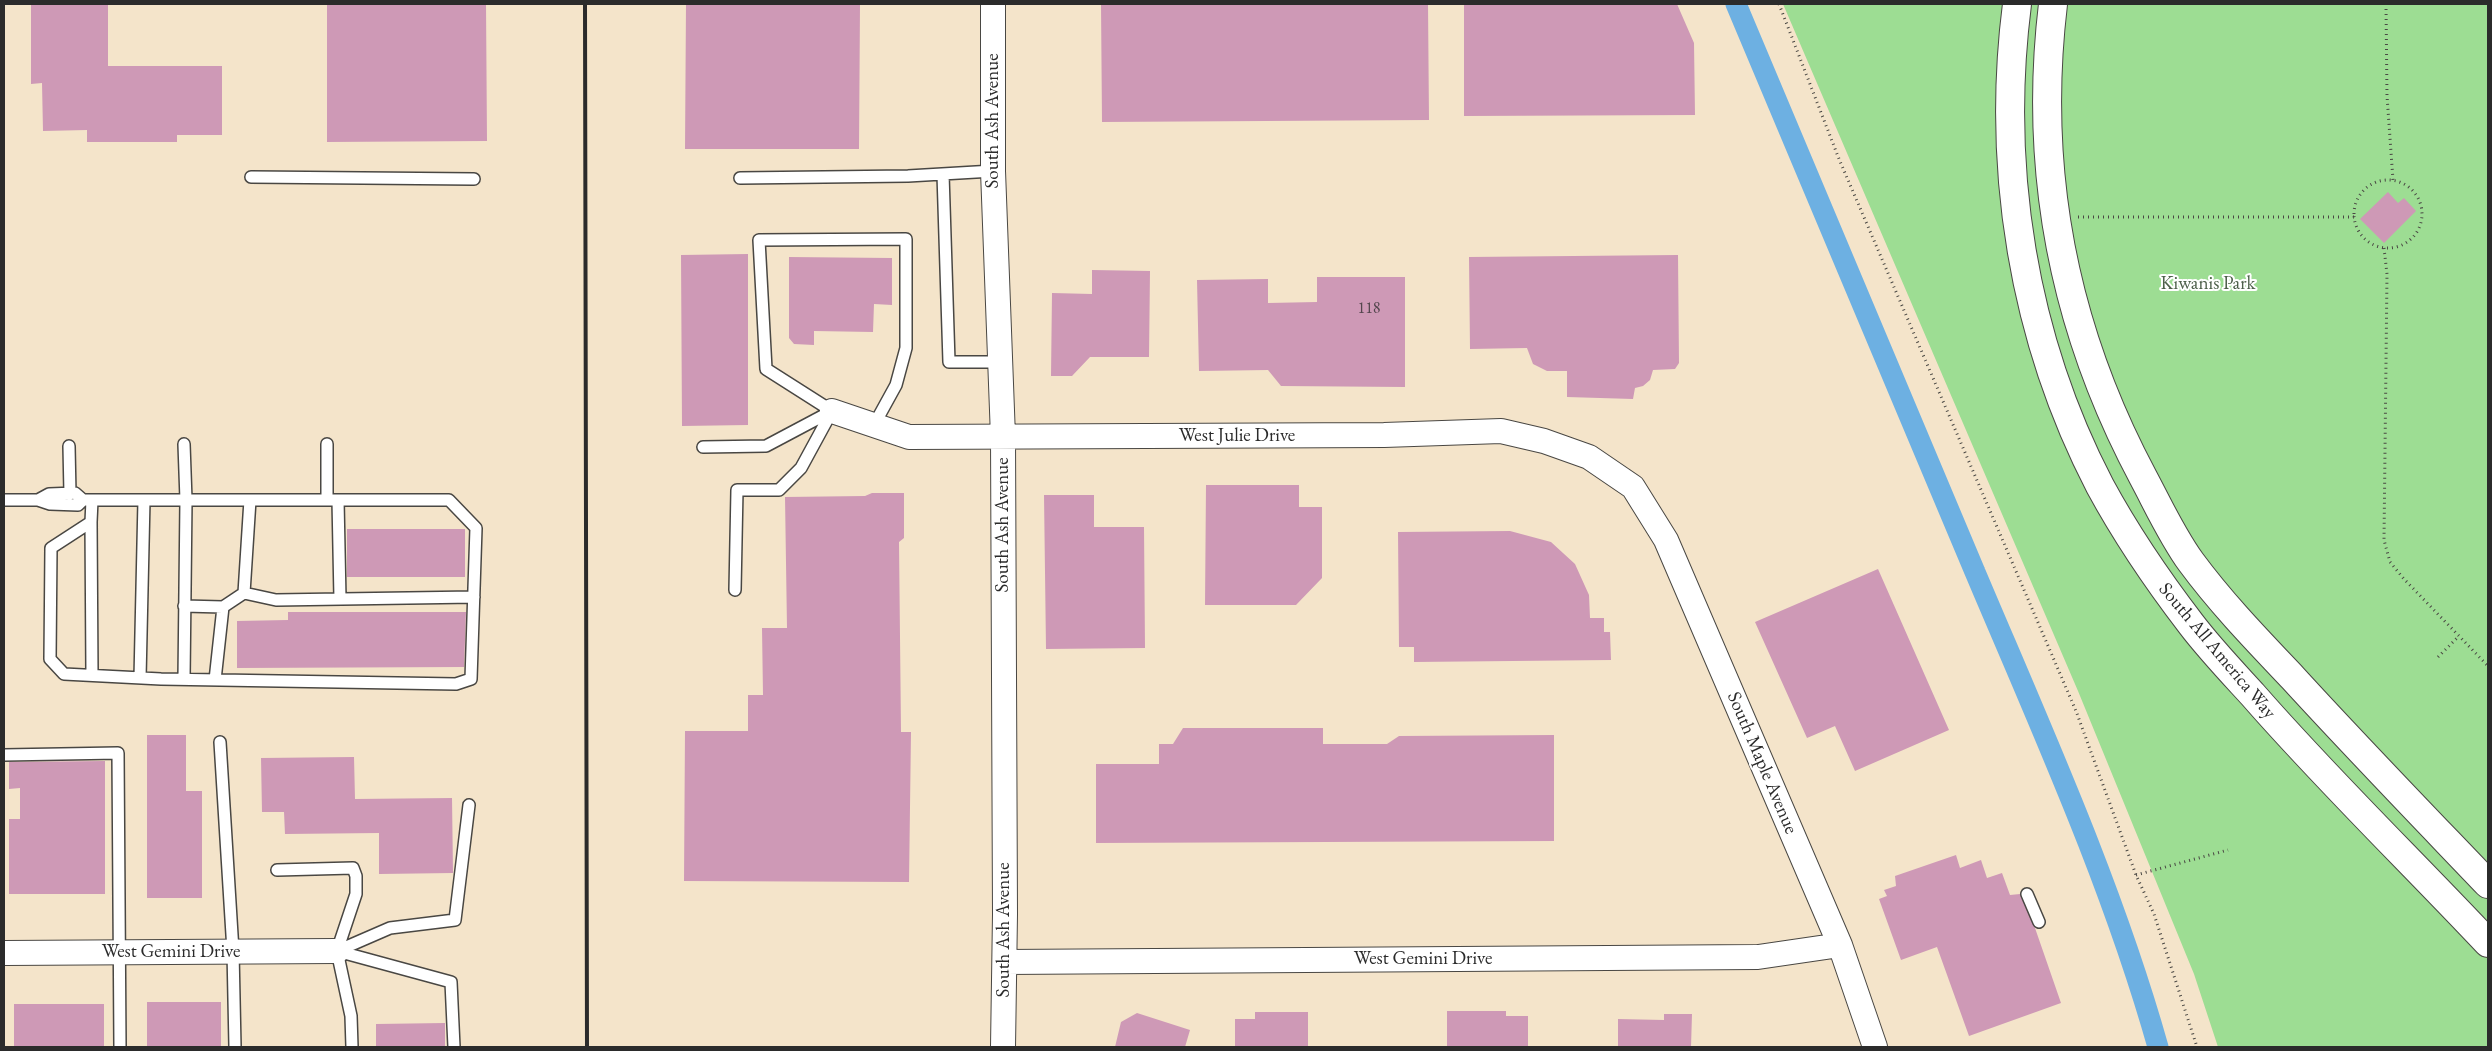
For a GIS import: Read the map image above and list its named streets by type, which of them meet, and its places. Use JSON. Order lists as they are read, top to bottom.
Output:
{
  "streets": {
    "street": [
      "South Ash Avenue",
      "West Julie Drive",
      "South All America Way",
      "South Maple Avenue",
      "West Gemini Drive"
    ]
  },
  "crossings": [
    ["South Ash Avenue", "West Julie Drive"],
    ["South Ash Avenue", "West Gemini Drive"],
    ["West Julie Drive", "South Maple Avenue"],
    ["South Maple Avenue", "West Gemini Drive"]
  ],
  "parks": ["Kiwanis Park"],
  "house_numbers": ["118"]
}
